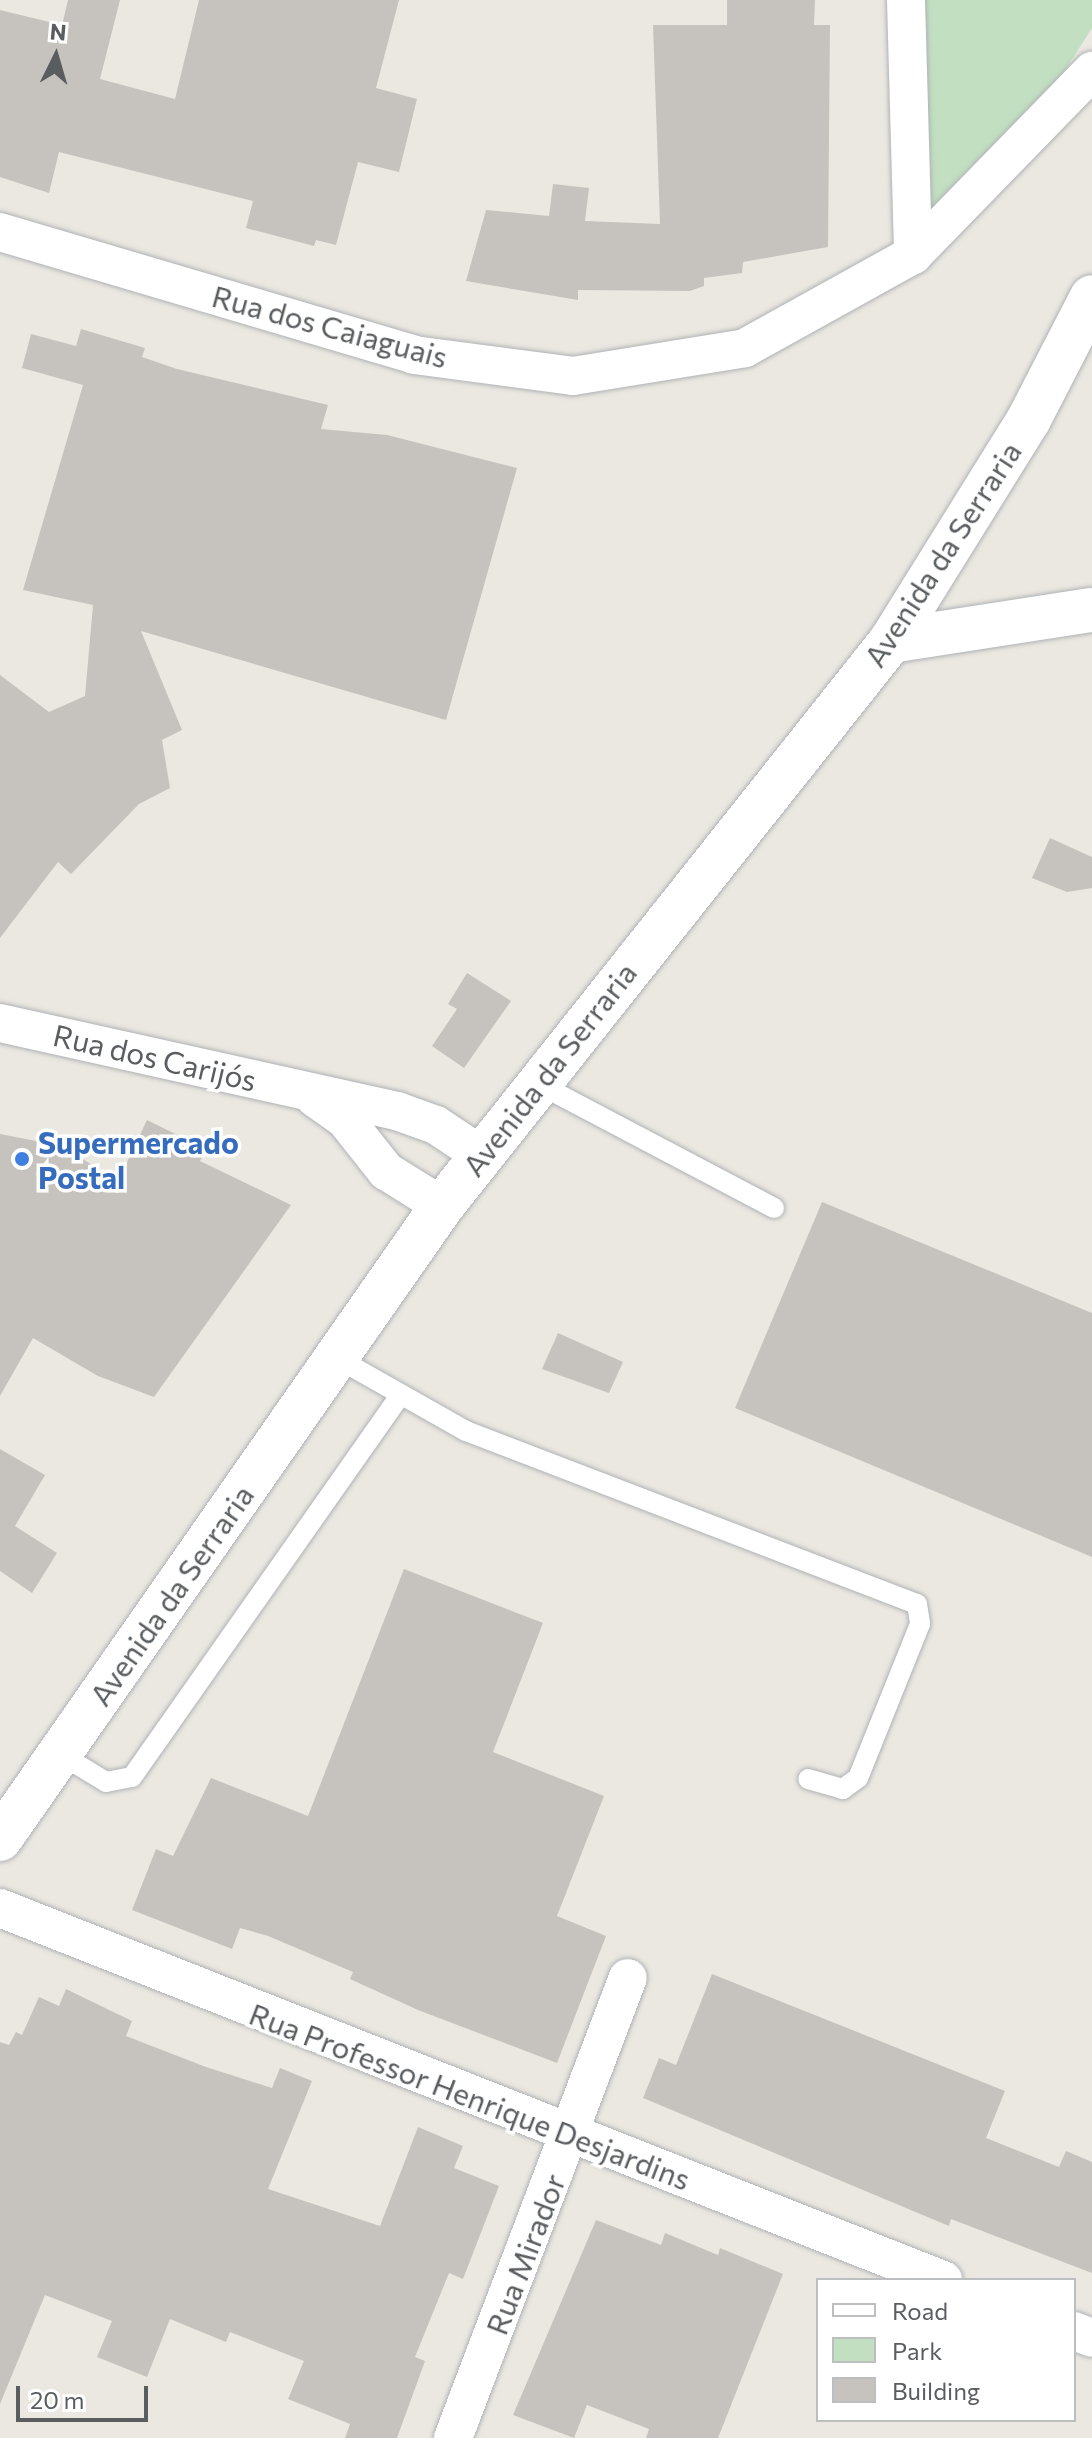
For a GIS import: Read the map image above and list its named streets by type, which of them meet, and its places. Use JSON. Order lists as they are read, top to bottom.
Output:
{
  "streets": {
    "main road": ["Avenida da Serraria"],
    "street": [
      "Rua dos Caiaguais",
      "Rua dos Carijós",
      "Rua Professor Henrique Desjardins",
      "Rua Mirador"
    ]
  },
  "crossings": [
    ["Avenida da Serraria", "Rua dos Carijós"],
    ["Rua Professor Henrique Desjardins", "Rua Mirador"]
  ],
  "places": ["Supermercado Postal"],
  "legend": ["Road", "Park", "Building"],
  "scale_bar": "20 m",
  "north": "top"
}
